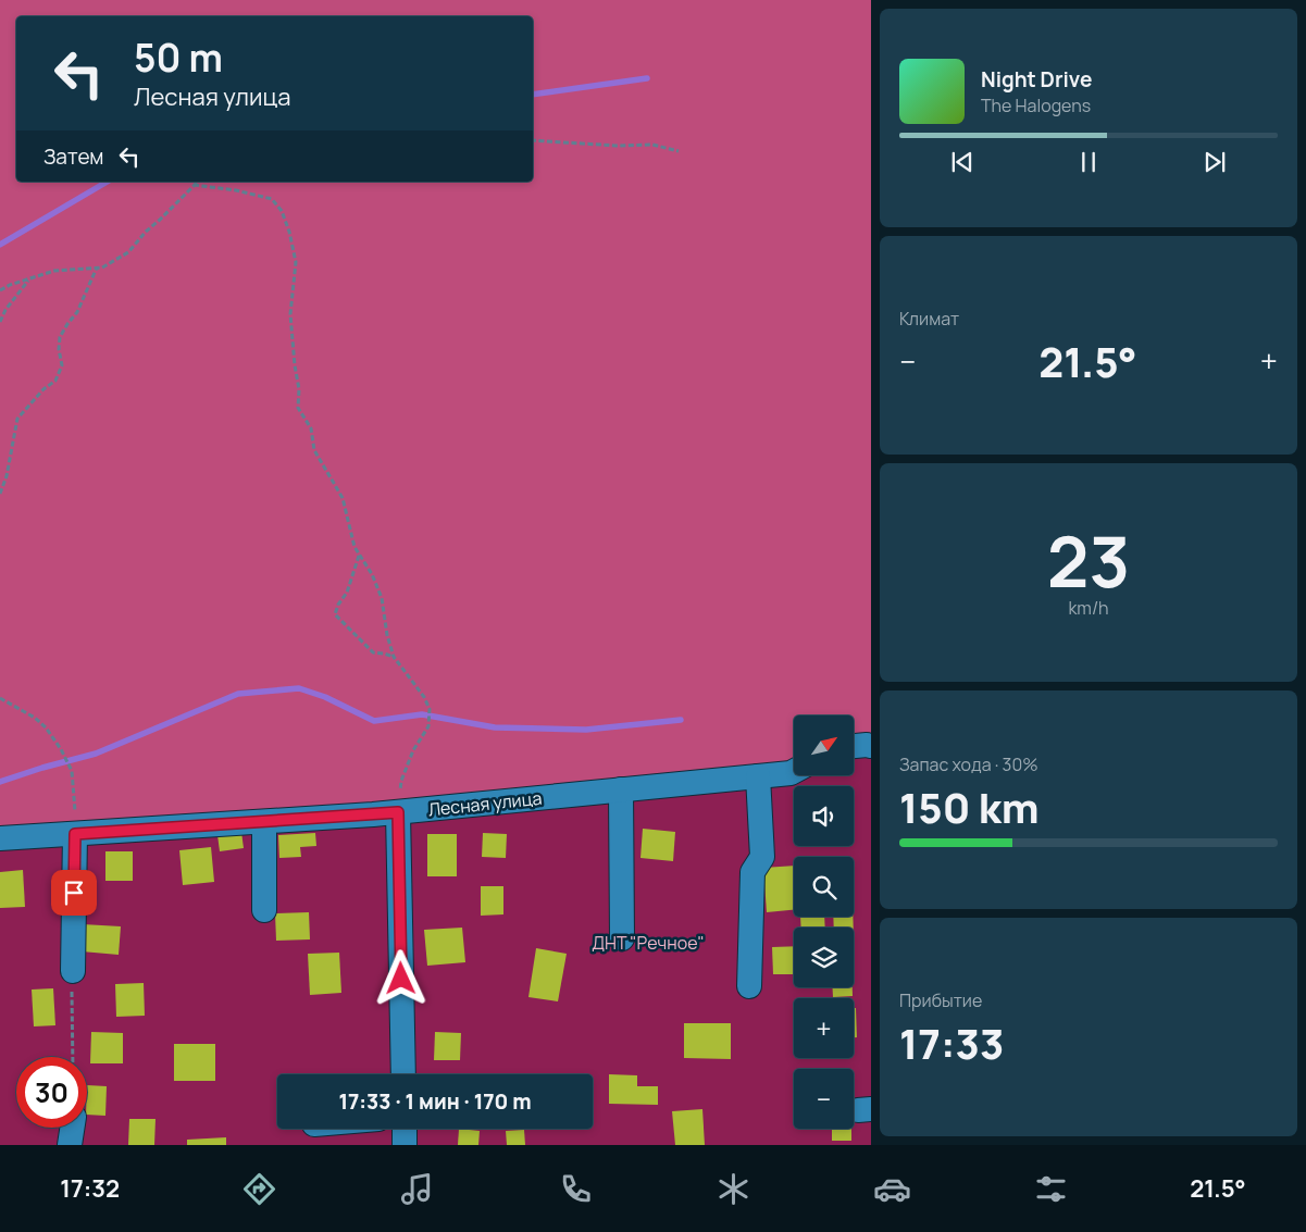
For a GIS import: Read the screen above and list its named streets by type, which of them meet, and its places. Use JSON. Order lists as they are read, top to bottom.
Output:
{
  "streets": {
    "street": ["Лесная улица"]
  },
  "parks": ["ДНТ \"Речное\""],
  "north": "top right",
  "page": {
    "turn": ["50 m", "Лесная улица"],
    "song": ["Night Drive", "The Halogens"],
    "then": "Затем",
    "tile": [
      "Климат",
      ["23", "km/h"],
      ["Запас хода · 30%", "150 km"],
      ["Прибытие", "17:33"]
    ],
    "heat": ["−", "21.5°", "+"],
    "map_buttons": ["+", "−"],
    "limit": "30",
    "trip": "17:33 · 1 мин · 170 m",
    "tabs": ["17:32", "21.5°"]
  }
}
